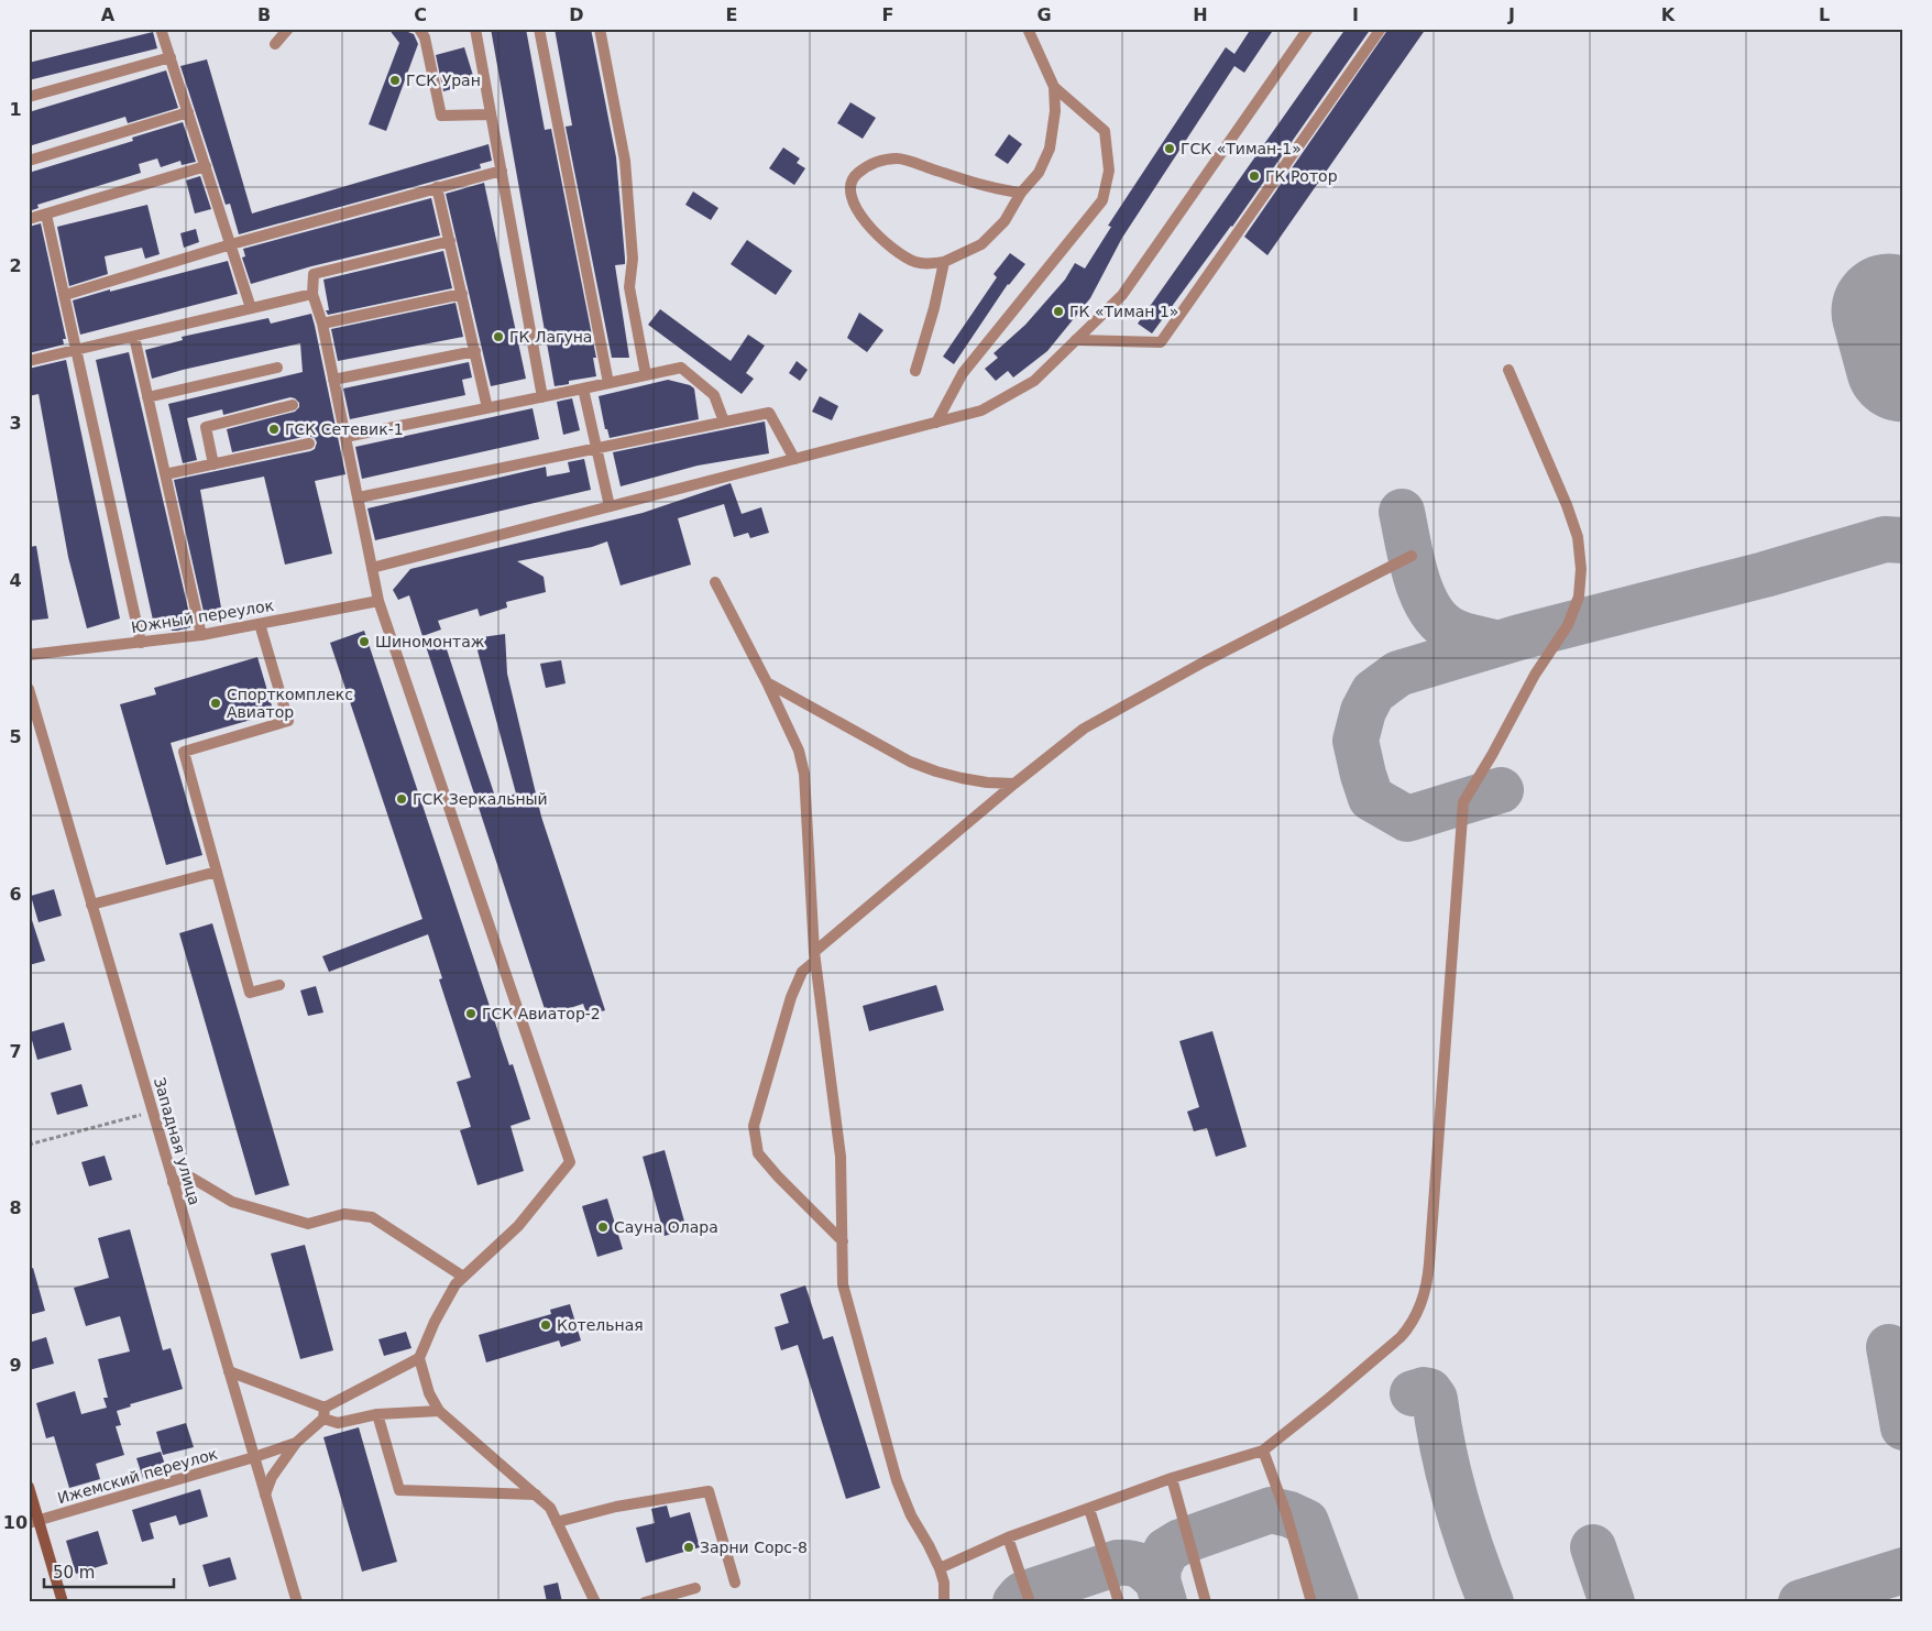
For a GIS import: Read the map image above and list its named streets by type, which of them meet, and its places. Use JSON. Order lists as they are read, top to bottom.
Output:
{
  "streets": {
    "street": ["Южный переулок", "Западная улица", "Ижемский переулок"]
  },
  "crossings": [
    ["Западная улица", "Ижемский переулок"]
  ],
  "places": [
    "ГСК Уран",
    "ГСК «Тиман-1»",
    "ГК Ротор",
    "ГК «Тиман 1»",
    "ГК Лагуна",
    "ГСК Сетевик-1",
    "Шиномонтаж",
    "Спорткомплекс Авиатор",
    "ГСК Зеркальный",
    "ГСК Авиатор-2",
    "Сауна Олара",
    "Котельная",
    "Зарни Сорс-8"
  ],
  "scale_bar": "50 m",
  "grid": {
    "columns": [
      "A",
      "B",
      "C",
      "D",
      "E",
      "F",
      "G",
      "H",
      "I",
      "J",
      "K",
      "L"
    ],
    "rows": [
      "1",
      "2",
      "3",
      "4",
      "5",
      "6",
      "7",
      "8",
      "9",
      "10"
    ]
  }
}
